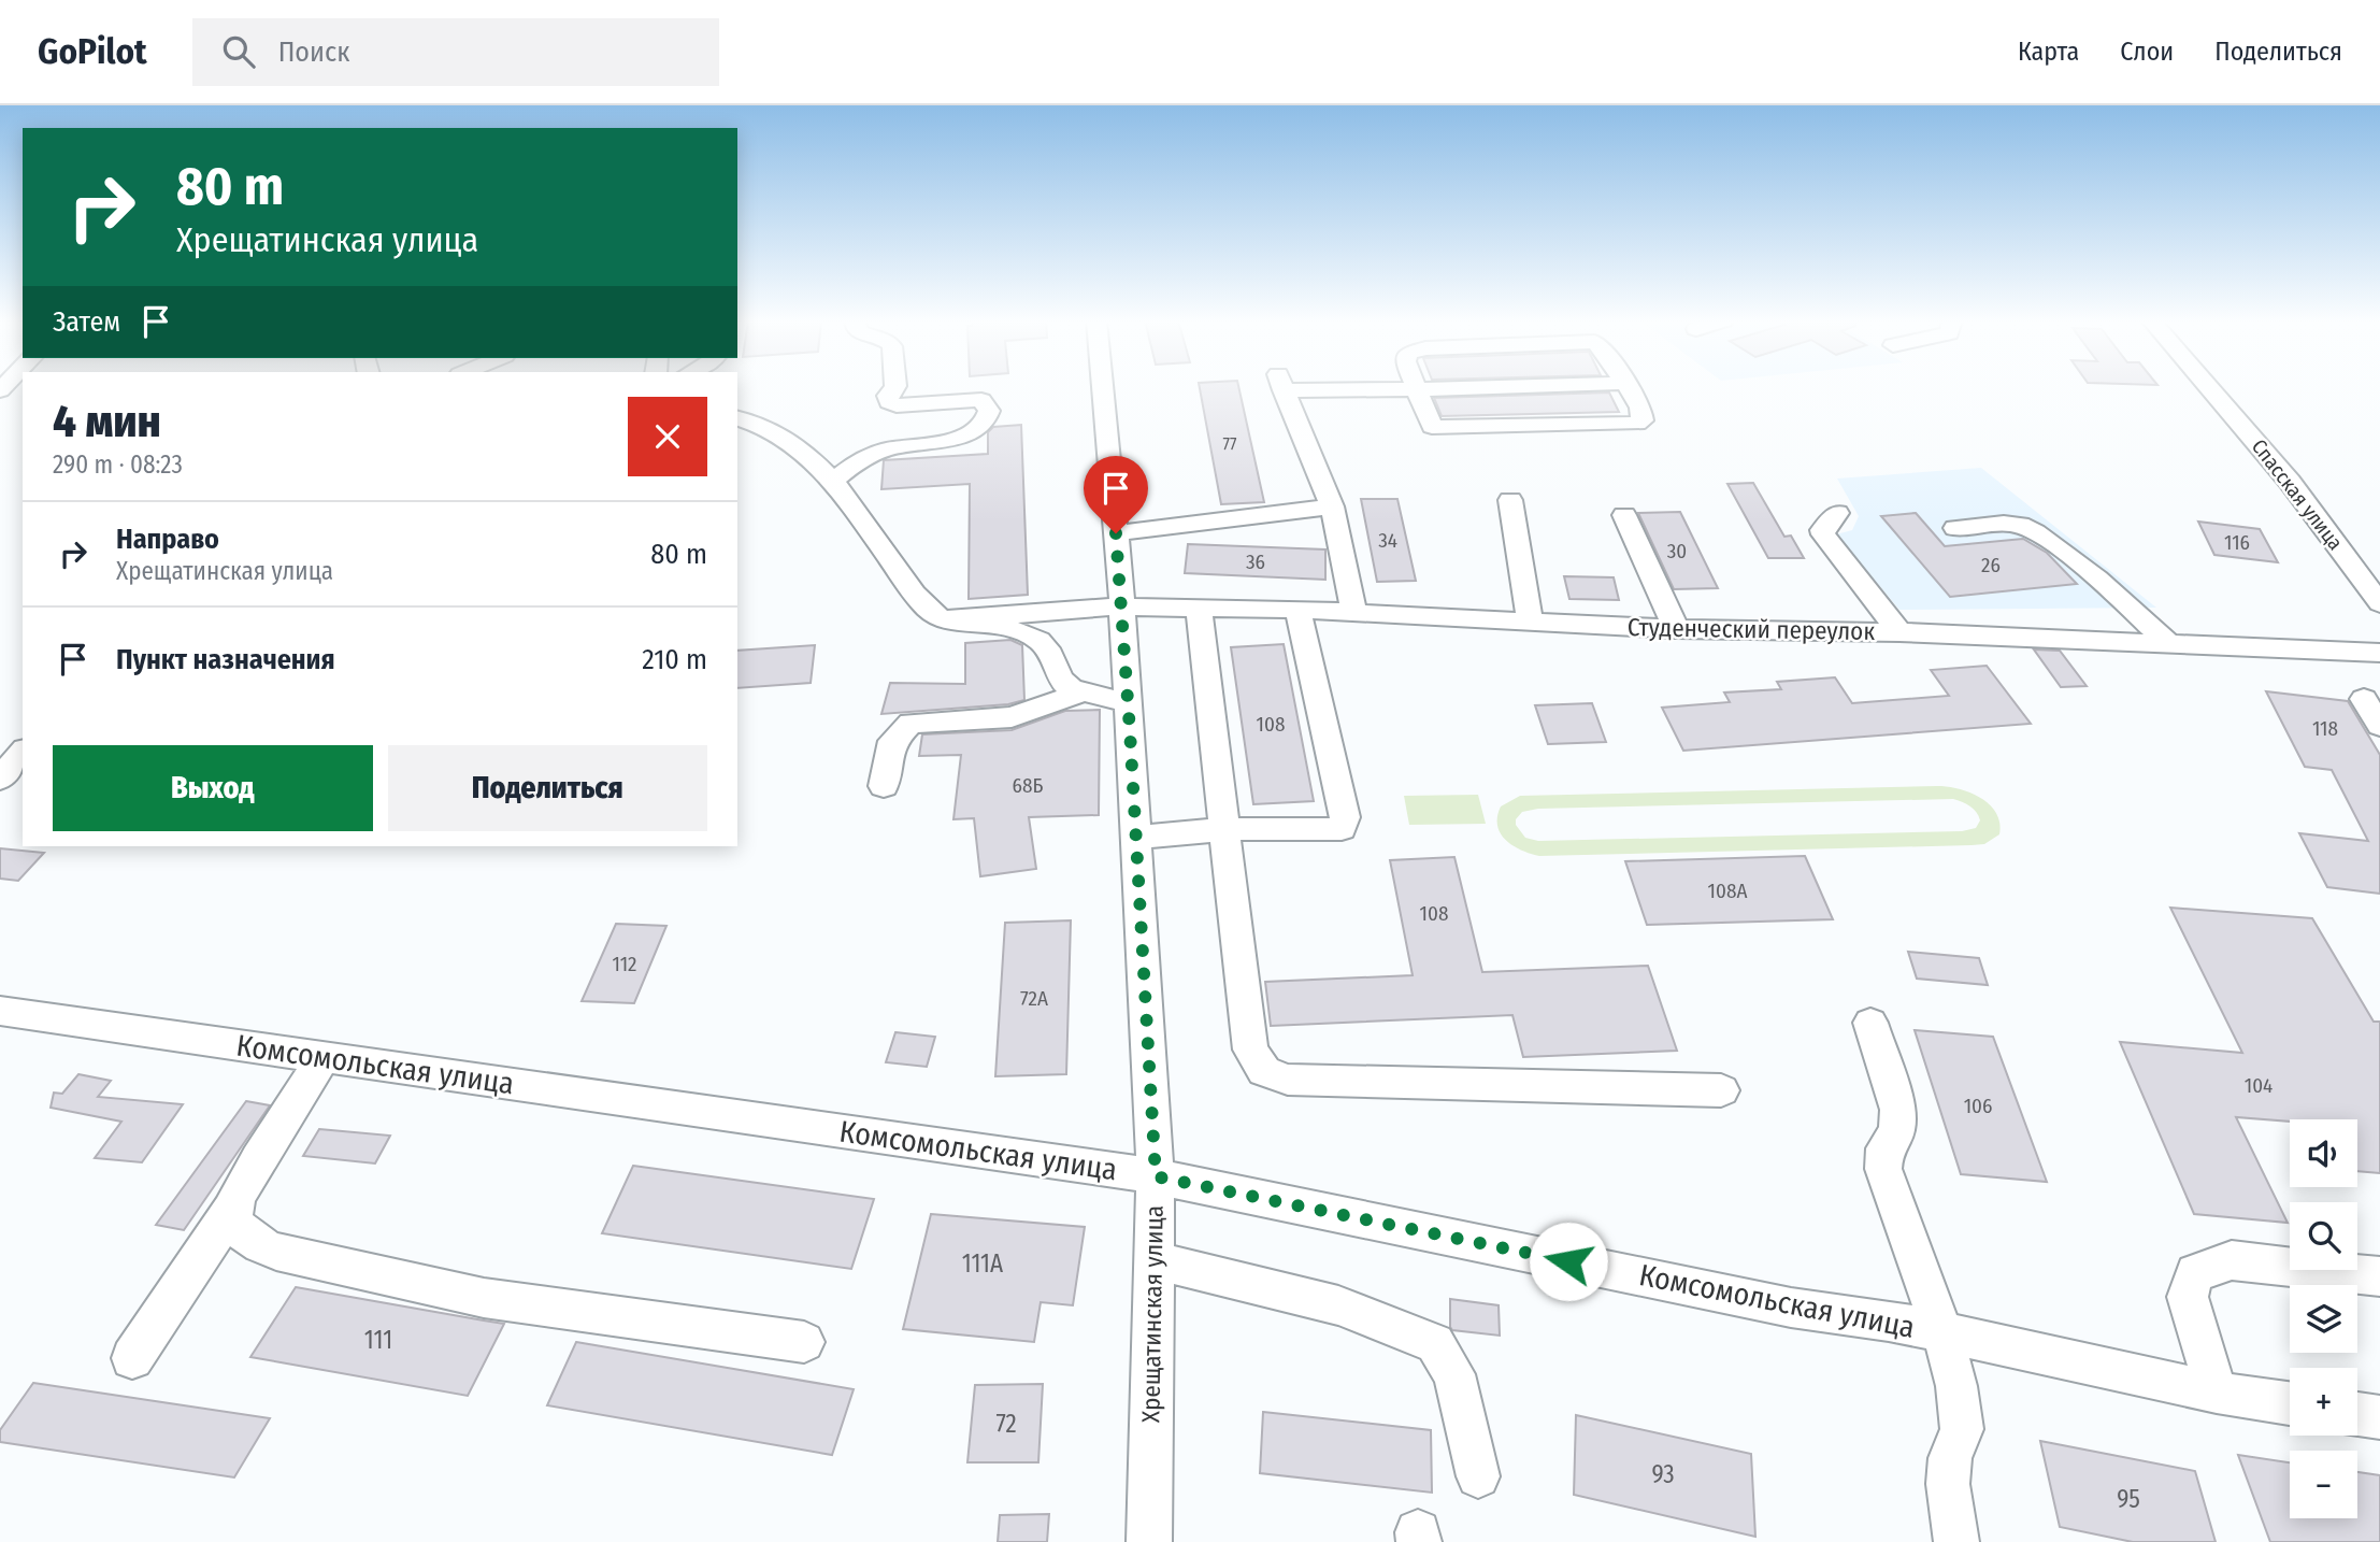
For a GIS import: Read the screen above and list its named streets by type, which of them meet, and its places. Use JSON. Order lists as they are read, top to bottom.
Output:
{
  "streets": {
    "street": [
      "Спасская улица",
      "Студенческий переулок",
      "Комсомольская улица",
      "Хрещатинская улица"
    ]
  },
  "crossings": [
    ["Студенческий переулок", "Хрещатинская улица"],
    ["Комсомольская улица", "Хрещатинская улица"]
  ],
  "house_numbers": [
    "77",
    "34",
    "116",
    "30",
    "36",
    "26",
    "108",
    "118",
    "68Б",
    "108А",
    "108",
    "112",
    "72А",
    "104",
    "106",
    "111А",
    "111",
    "72",
    "93",
    "95"
  ],
  "page": {
    "header": "GoPilot",
    "search": "Поиск",
    "nav": ["Карта", "Слои", "Поделиться"],
    "turn": ["80 m", "Хрещатинская улица"],
    "then": "Затем",
    "heading": ["4 мин", "290 m · 08:23"],
    "list": [
      {
        "name": "Направо",
        "note": "Хрещатинская улица",
        "value": "80 m"
      },
      {
        "name": "Пункт назначения",
        "value": "210 m"
      }
    ],
    "buttons": ["Выход", "Поделиться"],
    "map_buttons": ["+", "−"]
  }
}
